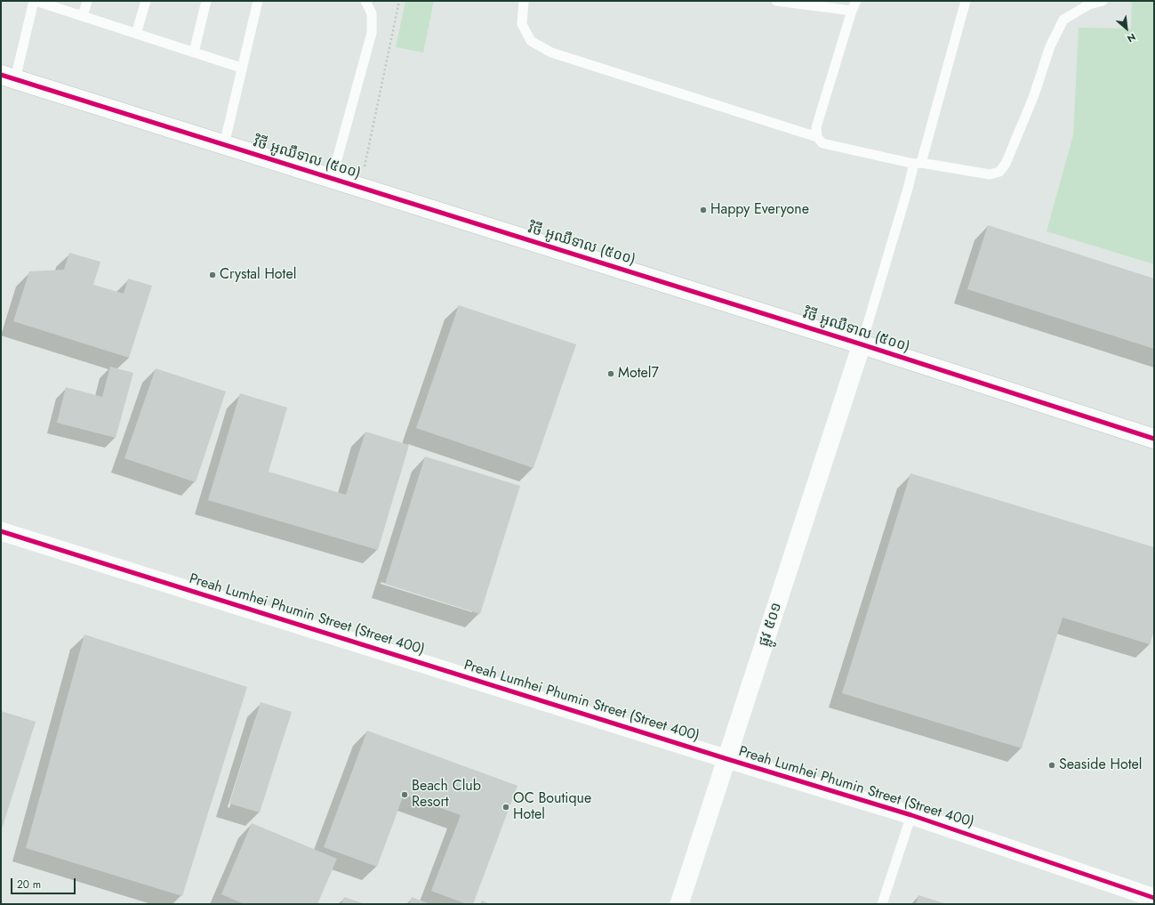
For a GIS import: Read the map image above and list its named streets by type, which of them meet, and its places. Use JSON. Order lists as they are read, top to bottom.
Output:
{
  "streets": {
    "street": ["វិថី អូឈឺទាល (៥០០)", "Preah Lumhei Phumin Street (Street 400)", "ផ្លូវ ៥០១"]
  },
  "crossings": [
    ["វិថី អូឈឺទាល (៥០០)", "ផ្លូវ ៥០១"],
    ["Preah Lumhei Phumin Street (Street 400)", "ផ្លូវ ៥០១"]
  ],
  "places": [
    "Happy Everyone",
    "Crystal Hotel",
    "Motel7",
    "Seaside Hotel",
    "Beach Club Resort",
    "OC Boutique Hotel"
  ],
  "scale_bar": "20 m",
  "north": "bottom right"
}
